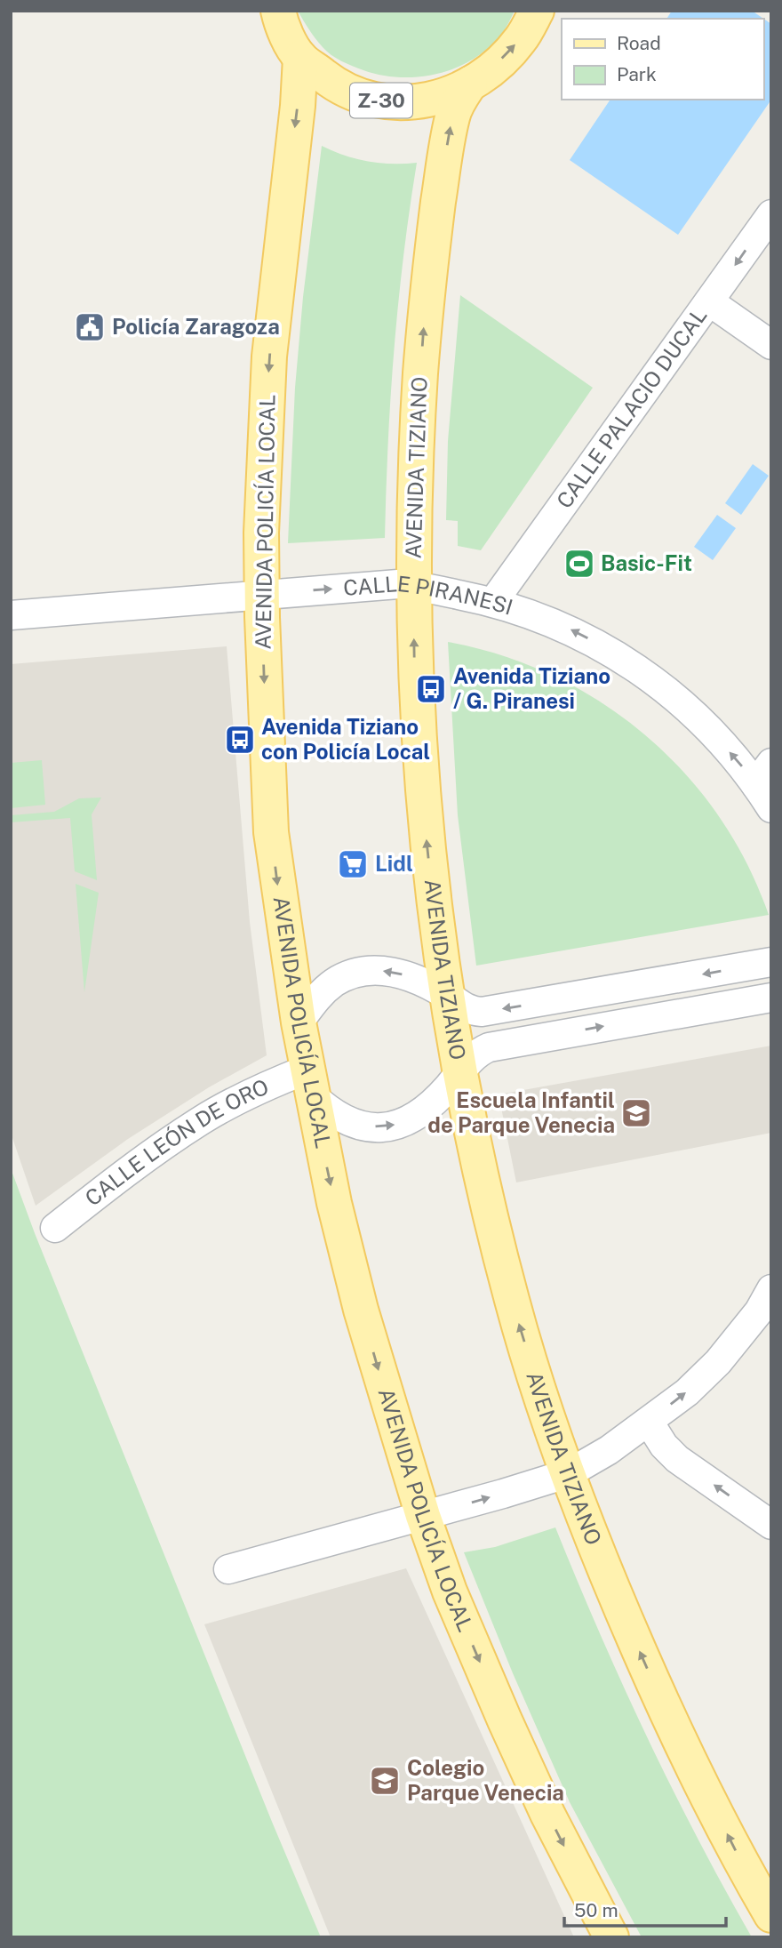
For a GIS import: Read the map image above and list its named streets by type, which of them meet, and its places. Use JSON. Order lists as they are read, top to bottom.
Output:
{
  "streets": {
    "main road": ["Z-30", "AVENIDA TIZIANO", "AVENIDA POLICÍA LOCAL"],
    "street": ["CALLE PALACIO DUCAL", "CALLE PIRANESI", "CALLE LEÓN DE ORO"]
  },
  "crossings": [
    ["Z-30", "AVENIDA TIZIANO"],
    ["Z-30", "AVENIDA POLICÍA LOCAL"],
    ["CALLE PALACIO DUCAL", "CALLE PIRANESI"],
    ["AVENIDA TIZIANO", "AVENIDA POLICÍA LOCAL"],
    ["AVENIDA TIZIANO", "CALLE PIRANESI"],
    ["AVENIDA TIZIANO", "CALLE LEÓN DE ORO"],
    ["AVENIDA POLICÍA LOCAL", "CALLE PIRANESI"],
    ["AVENIDA POLICÍA LOCAL", "CALLE LEÓN DE ORO"]
  ],
  "one_way": ["AVENIDA TIZIANO", "AVENIDA POLICÍA LOCAL"],
  "places": {
    "public building": ["Policía Zaragoza"],
    "sports": ["Basic-Fit"],
    "bus stop": ["Avenida Tiziano / G. Piranesi", "Avenida Tiziano con Policía Local"],
    "supermarket": ["Lidl"],
    "school or university": ["Escuela Infantil de Parque Venecia", "Colegio Parque Venecia"]
  },
  "legend": ["Road", "Park"],
  "scale_bar": "50 m"
}
